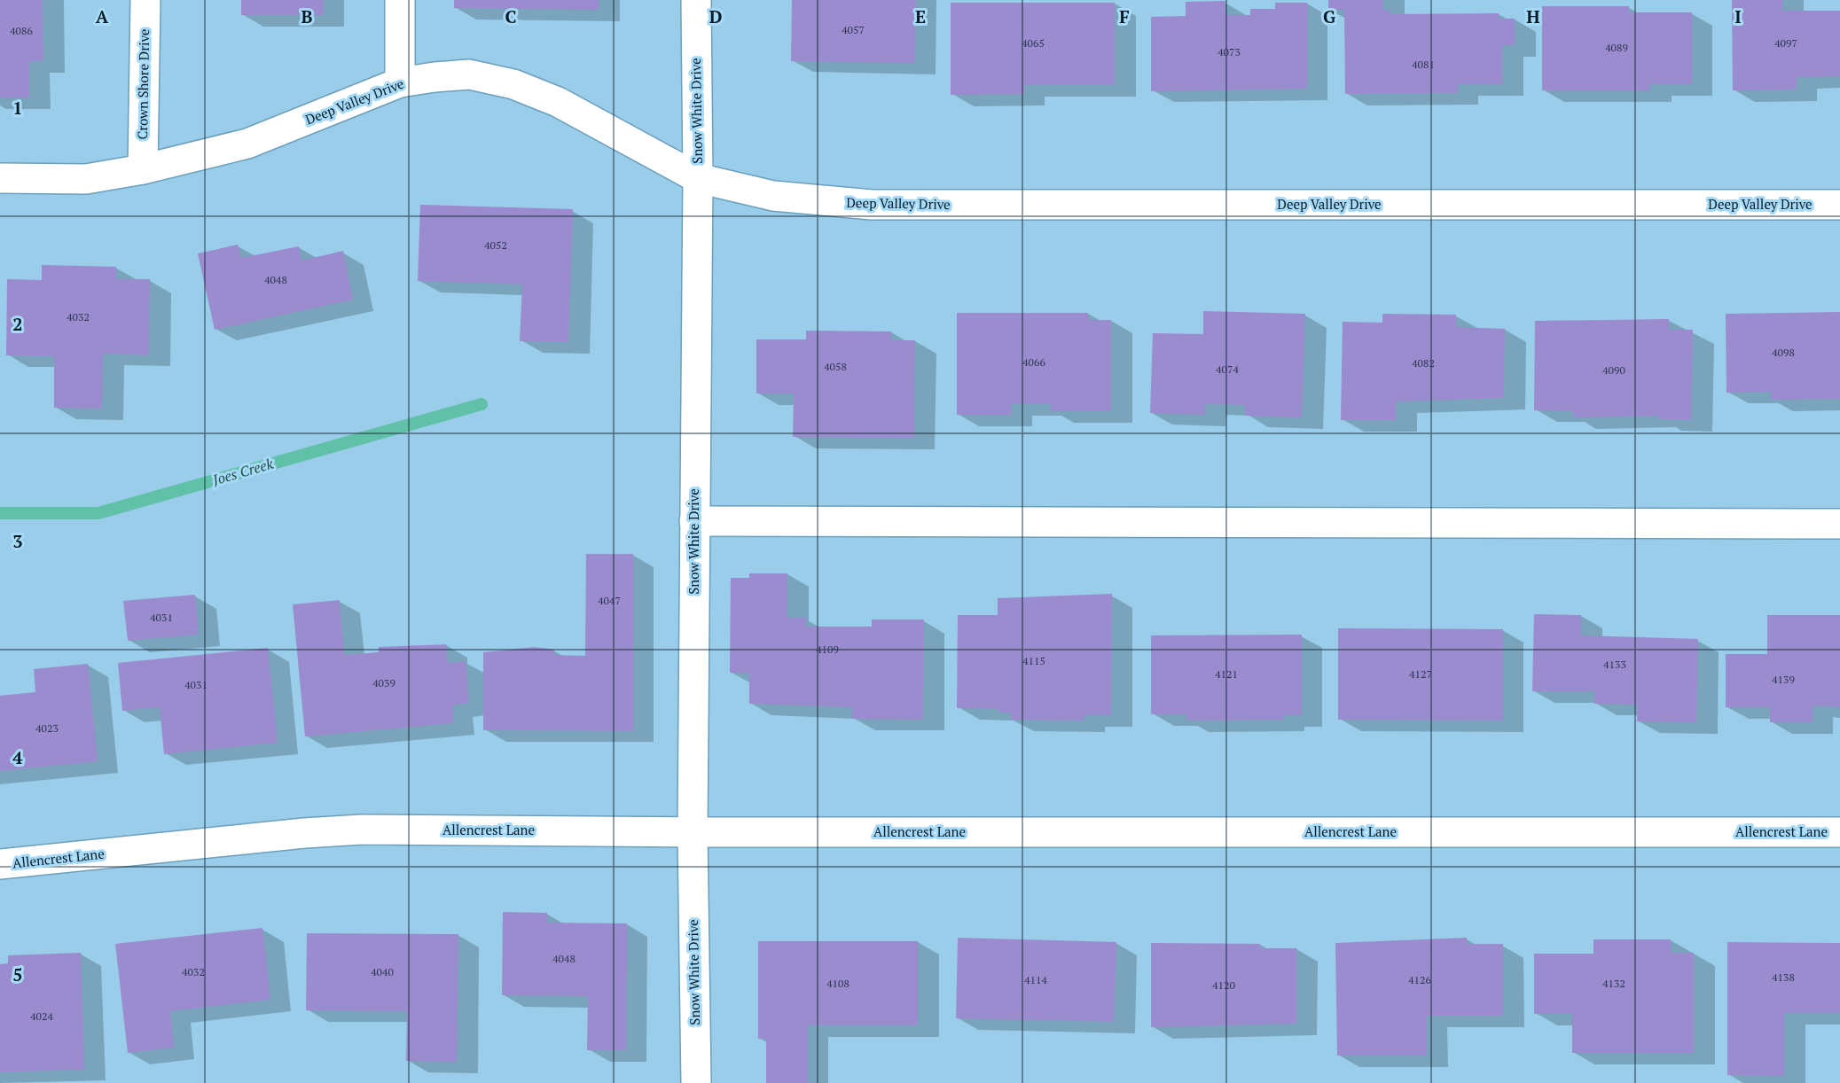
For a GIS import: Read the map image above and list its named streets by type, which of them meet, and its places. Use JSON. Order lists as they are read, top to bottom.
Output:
{
  "streets": {
    "street": [
      "Crown Shore Drive",
      "Deep Valley Drive",
      "Snow White Drive",
      "Allencrest Lane"
    ]
  },
  "crossings": [
    ["Crown Shore Drive", "Deep Valley Drive"],
    ["Deep Valley Drive", "Snow White Drive"],
    ["Snow White Drive", "Allencrest Lane"]
  ],
  "water": ["Joes Creek"],
  "house_numbers": [
    "4057",
    "4086",
    "4065",
    "4097",
    "4089",
    "4073",
    "4081",
    "4052",
    "4048",
    "4032",
    "4098",
    "4066",
    "4082",
    "4058",
    "4074",
    "4090",
    "4047",
    "4031",
    "4109",
    "4115",
    "4133",
    "4121",
    "4127",
    "4139",
    "4039",
    "4031",
    "4023",
    "4048",
    "4032",
    "4040",
    "4138",
    "4114",
    "4126",
    "4108",
    "4132",
    "4120",
    "4024"
  ],
  "grid": {
    "columns": [
      "A",
      "B",
      "C",
      "D",
      "E",
      "F",
      "G",
      "H",
      "I"
    ],
    "rows": [
      "1",
      "2",
      "3",
      "4",
      "5"
    ]
  }
}
